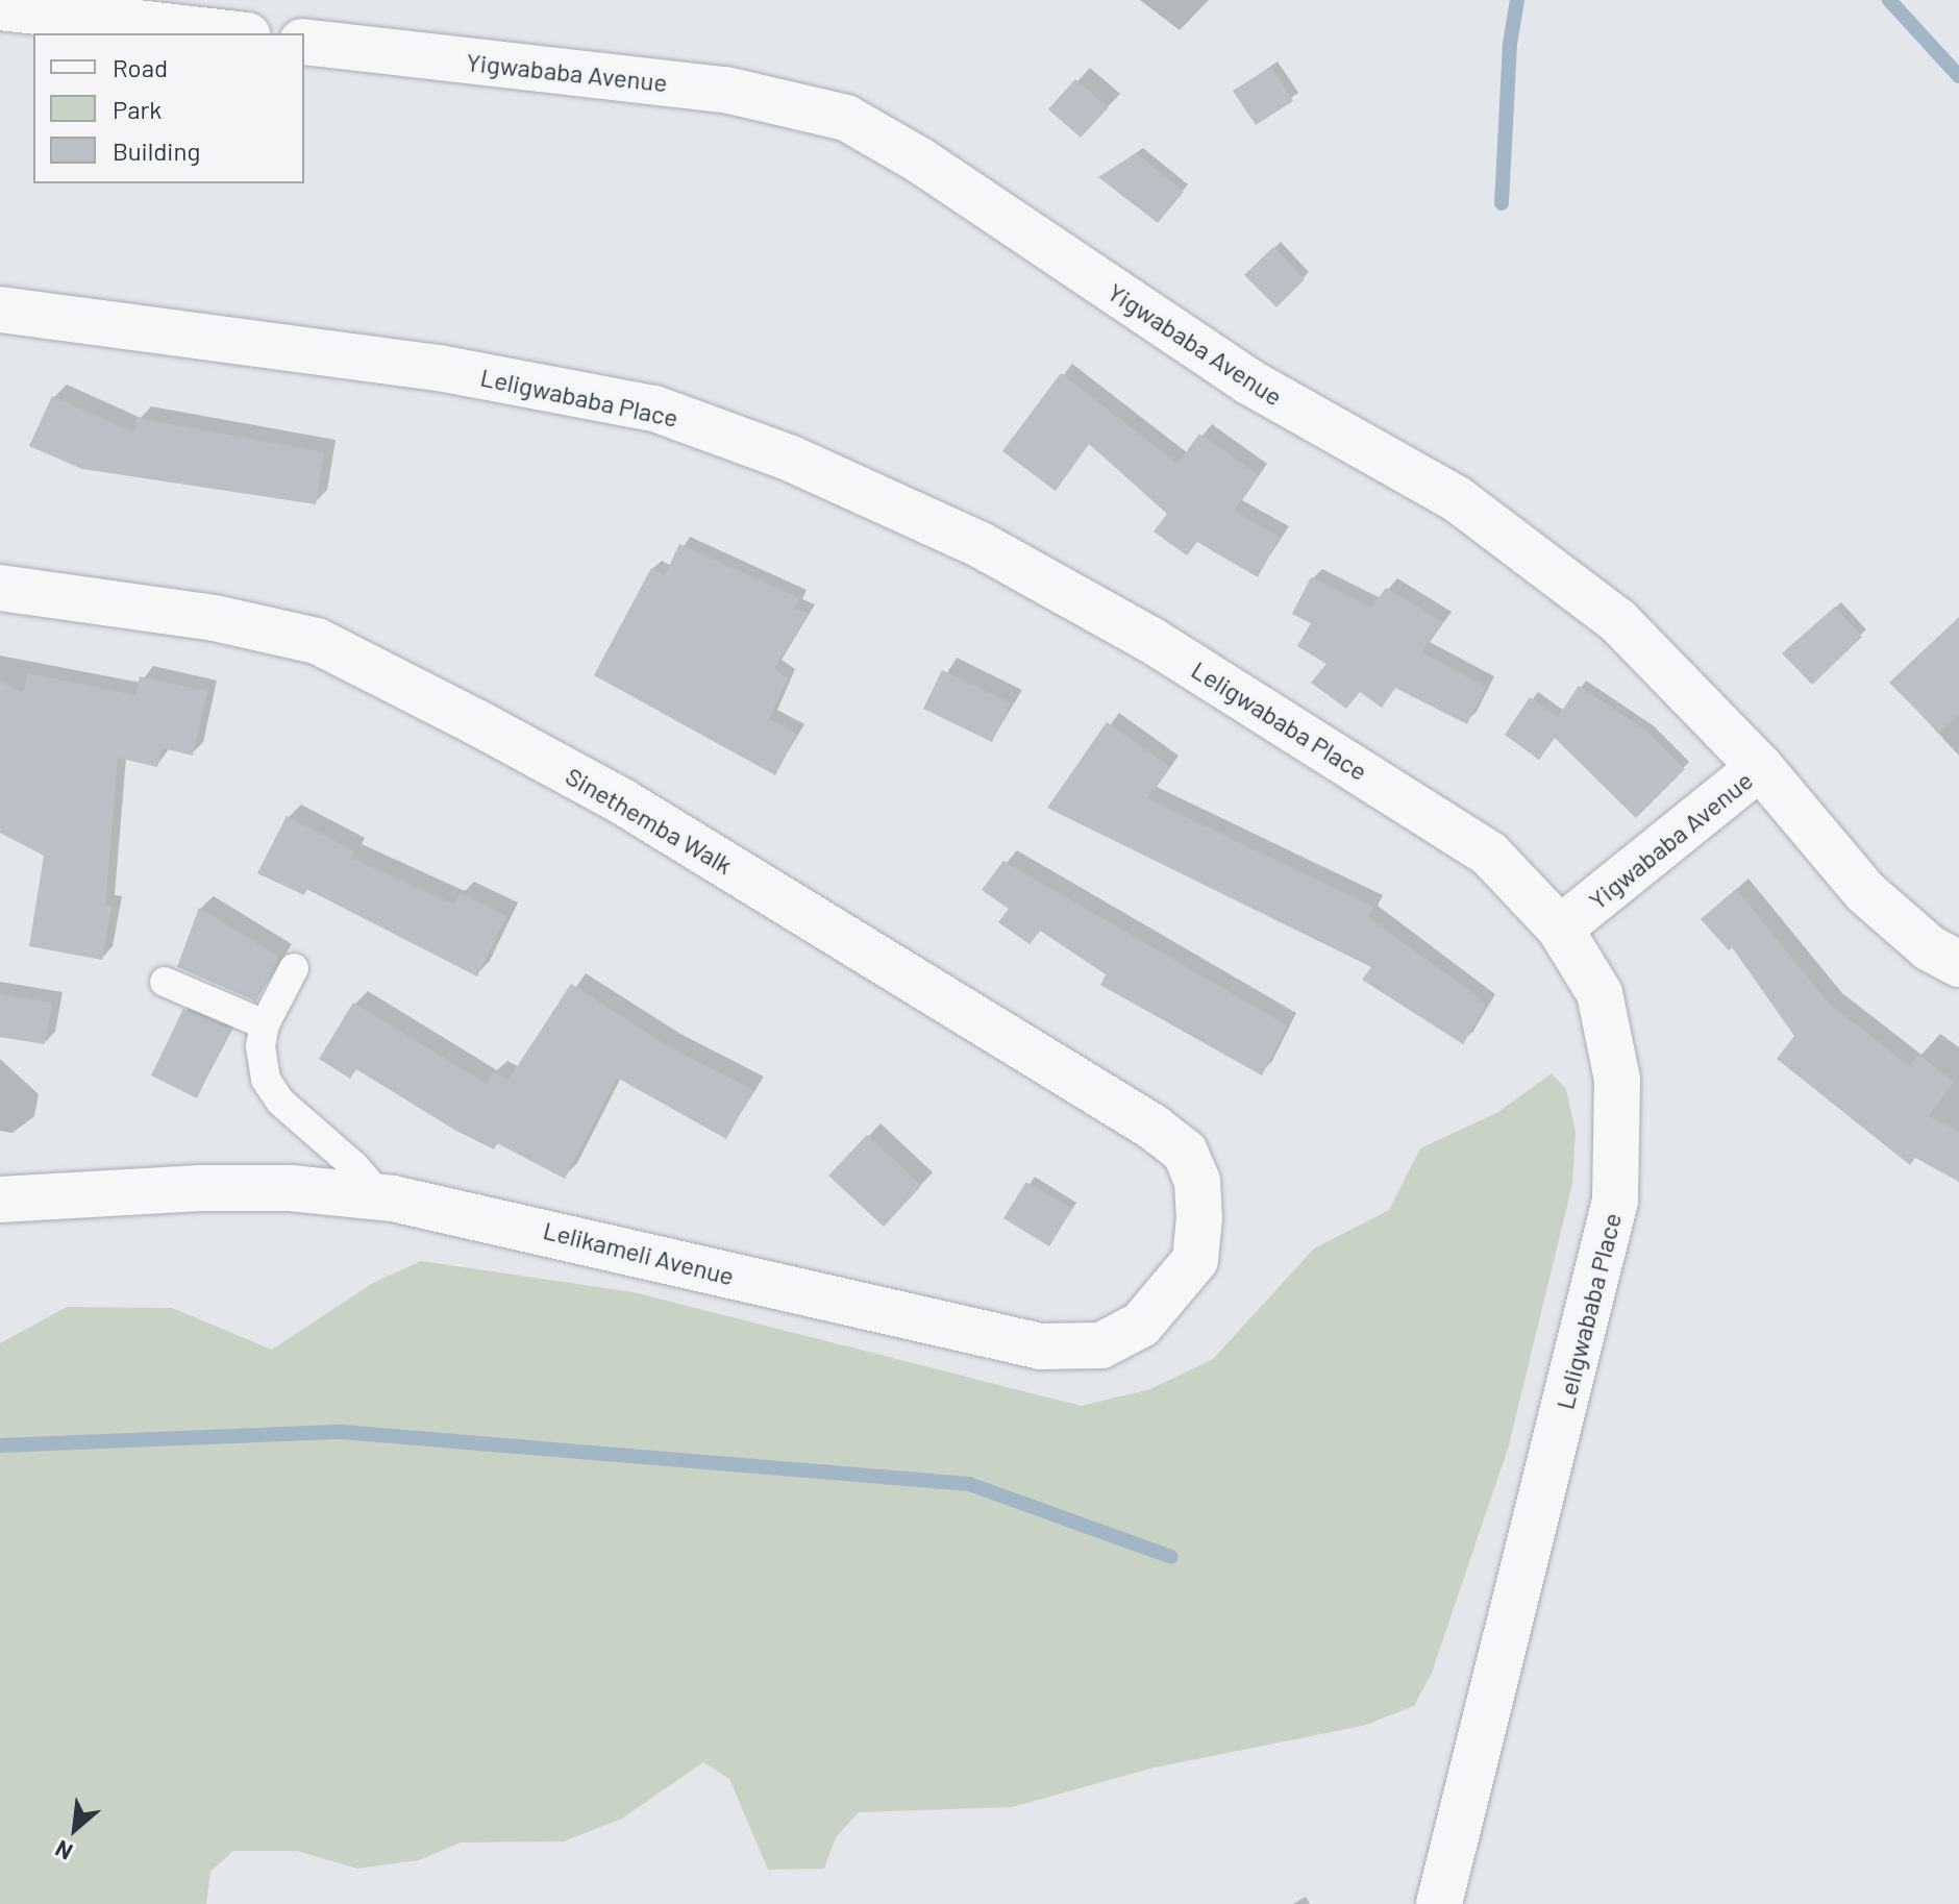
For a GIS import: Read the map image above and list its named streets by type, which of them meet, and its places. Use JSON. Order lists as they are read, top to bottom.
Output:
{
  "streets": {
    "street": [
      "Yigwababa Avenue",
      "Leligwababa Place",
      "Sinethemba Walk",
      "Lelikameli Avenue"
    ]
  },
  "crossings": [
    ["Yigwababa Avenue", "Leligwababa Place"],
    ["Sinethemba Walk", "Lelikameli Avenue"]
  ],
  "legend": ["Road", "Park", "Building"],
  "north": "bottom left"
}
